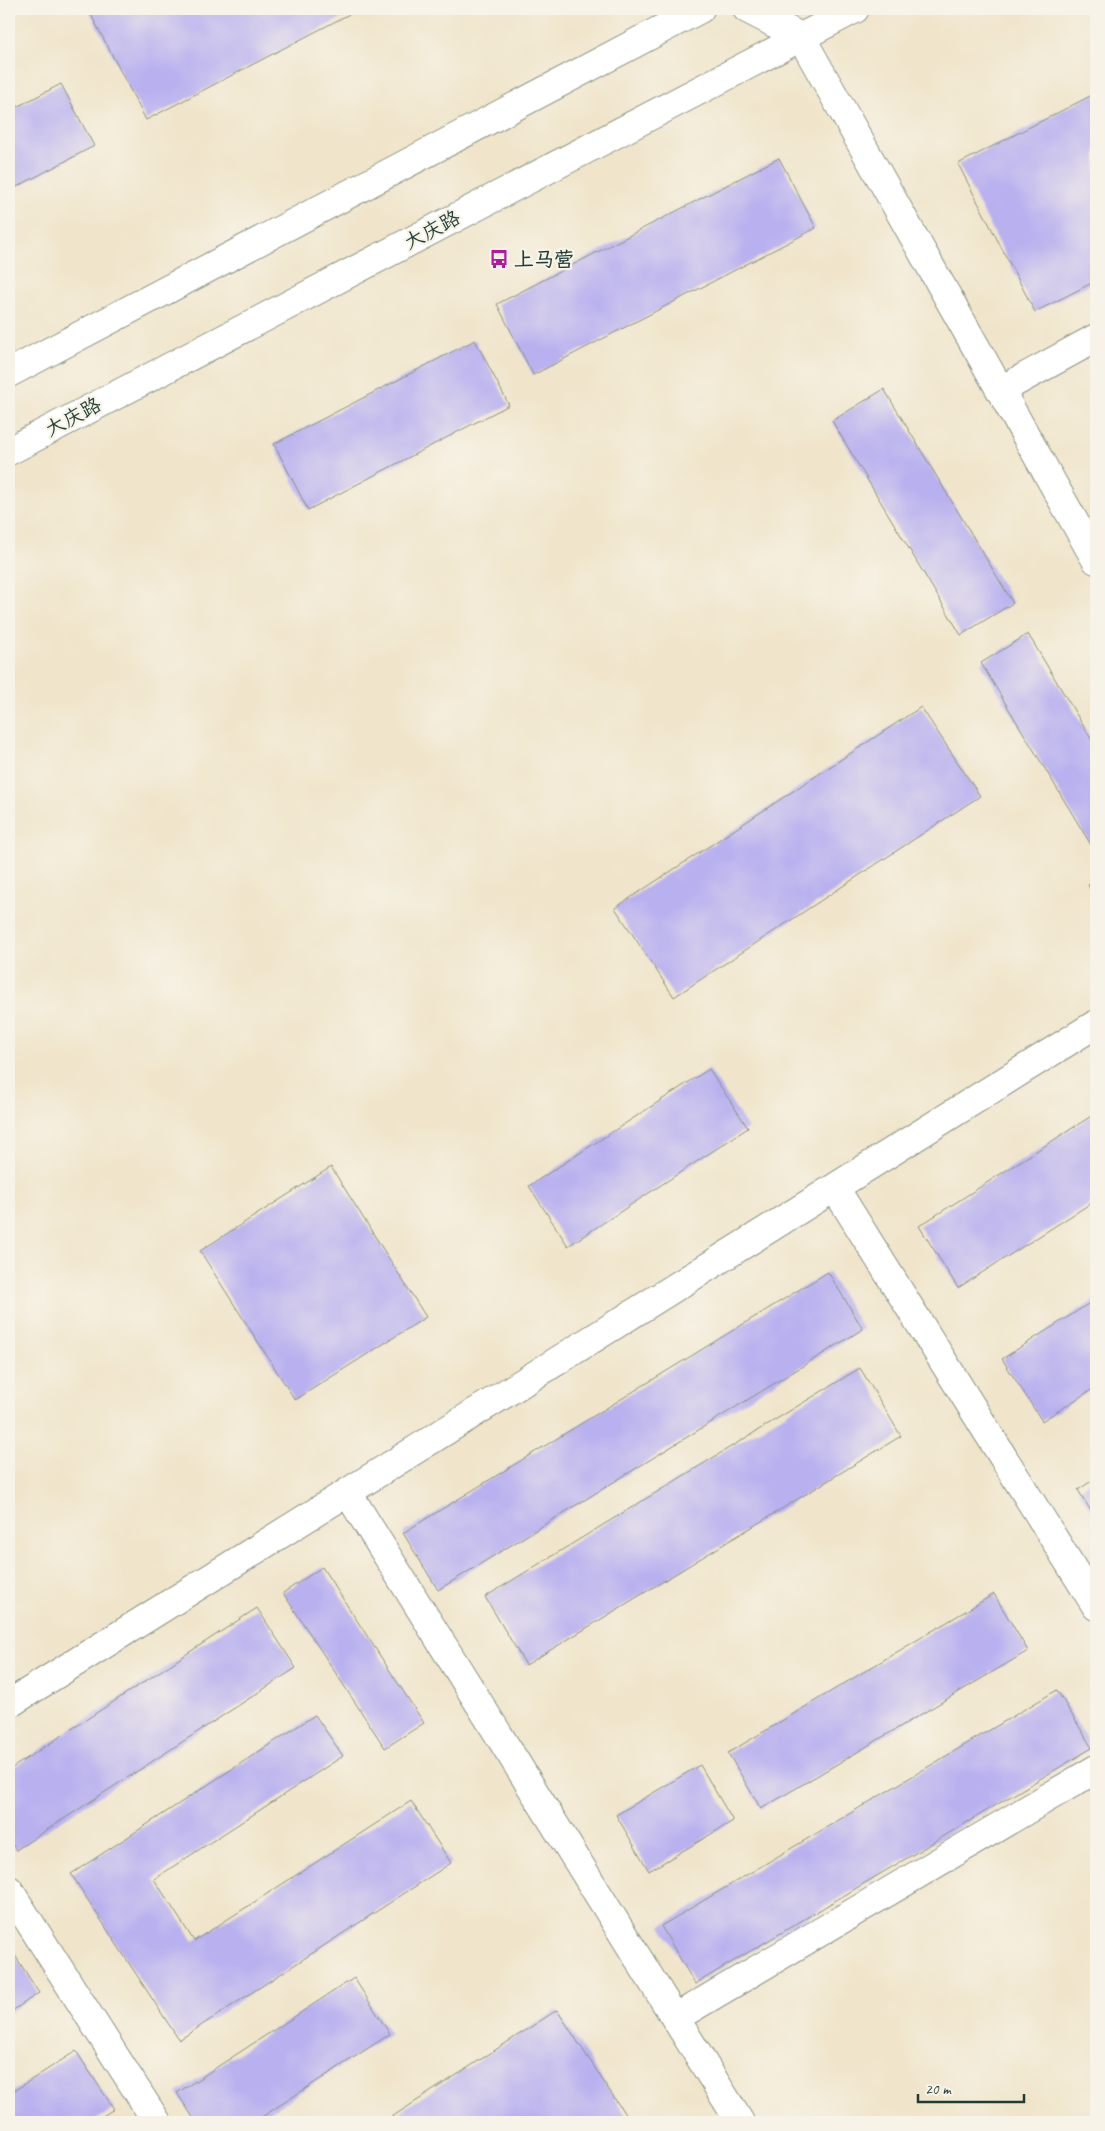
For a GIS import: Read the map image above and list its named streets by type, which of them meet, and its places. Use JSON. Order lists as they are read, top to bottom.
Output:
{
  "streets": {
    "street": ["大庆路"]
  },
  "places": {
    "bus stop": ["上马营"]
  },
  "scale_bar": "20 m"
}
